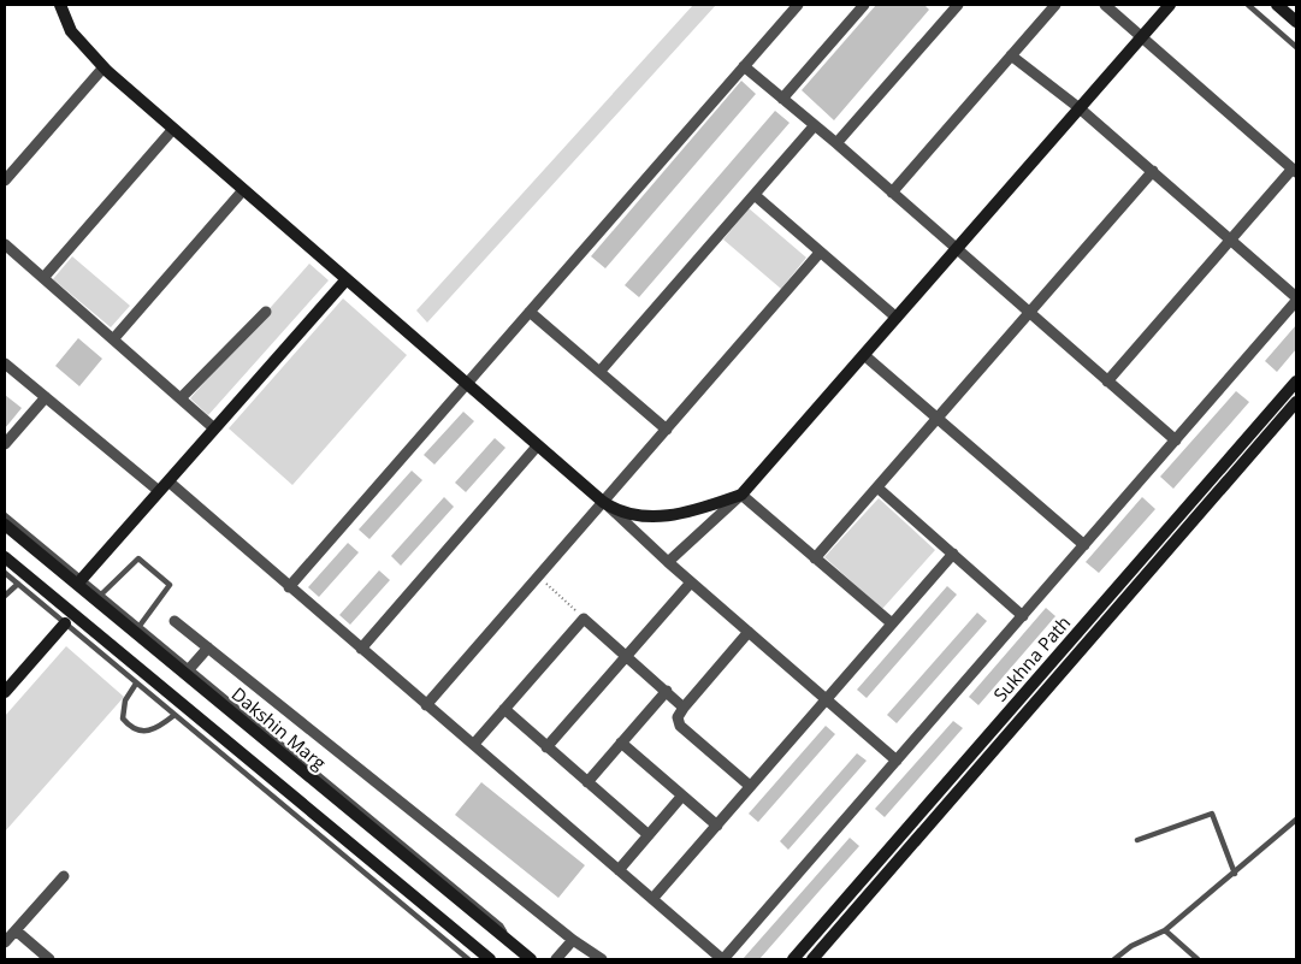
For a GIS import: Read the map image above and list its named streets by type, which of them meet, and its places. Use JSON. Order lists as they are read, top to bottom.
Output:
{
  "streets": {
    "main road": ["Sukhna Path", "Dakshin Marg"]
  }
}
